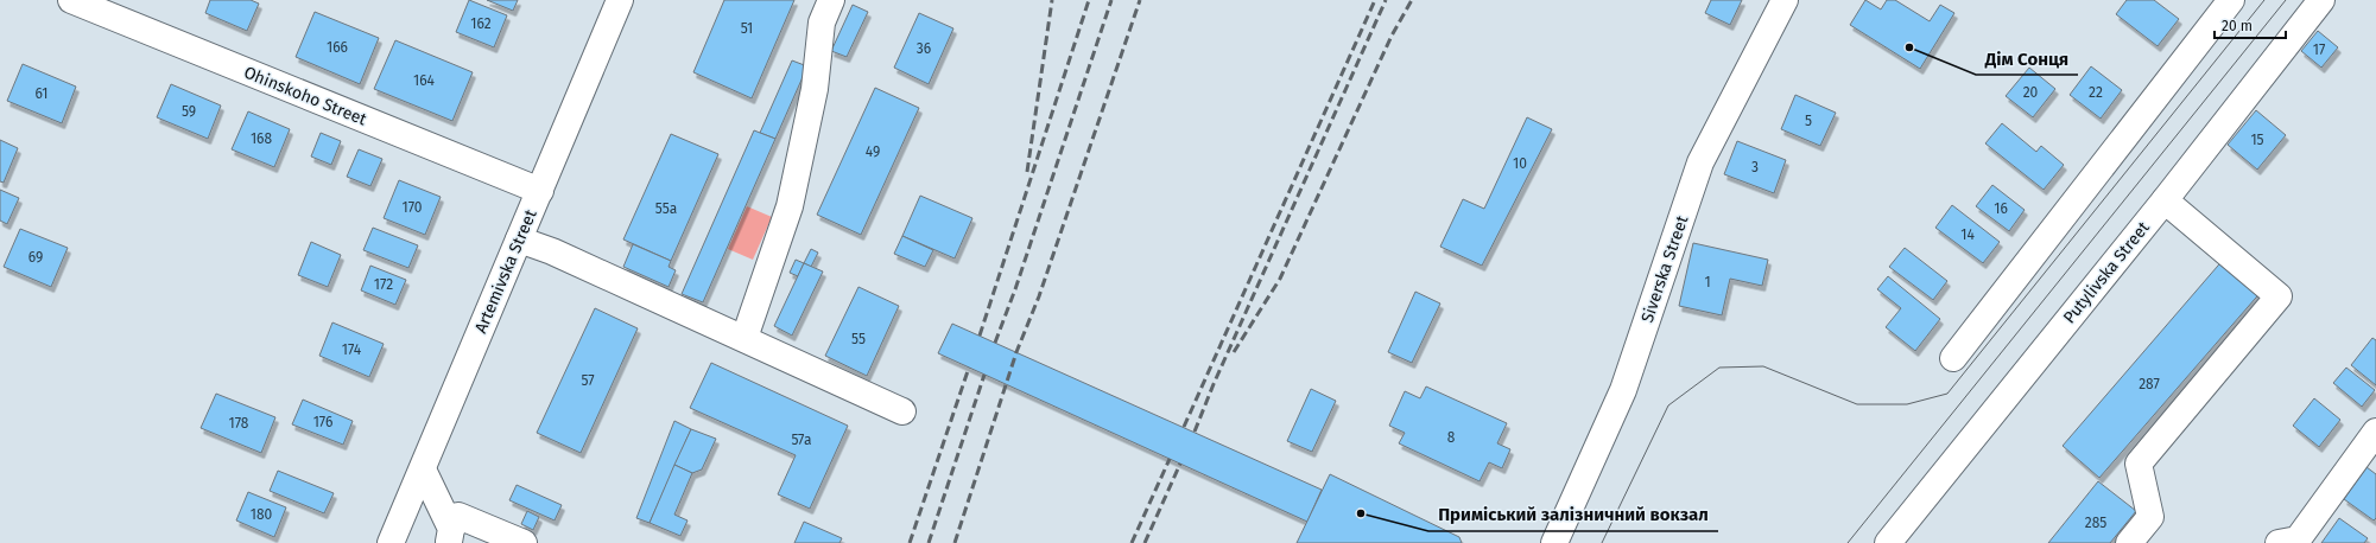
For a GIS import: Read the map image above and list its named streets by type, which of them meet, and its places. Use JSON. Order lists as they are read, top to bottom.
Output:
{
  "streets": {
    "street": [
      "Ohinskoho Street",
      "Siverska Street",
      "Artemivska Street",
      "Putylivska Street"
    ]
  },
  "crossings": [
    ["Ohinskoho Street", "Artemivska Street"]
  ],
  "places": ["Дім Сонця", "Приміський залізничний вокзал"],
  "house_numbers": [
    "162",
    "51",
    "166",
    "36",
    "17",
    "164",
    "20",
    "22",
    "61",
    "59",
    "5",
    "168",
    "15",
    "49",
    "10",
    "3",
    "170",
    "55а",
    "16",
    "14",
    "69",
    "1",
    "172",
    "55",
    "174",
    "57",
    "287",
    "176",
    "178",
    "8",
    "57а",
    "180",
    "285"
  ],
  "scale_bar": "20 m"
}
